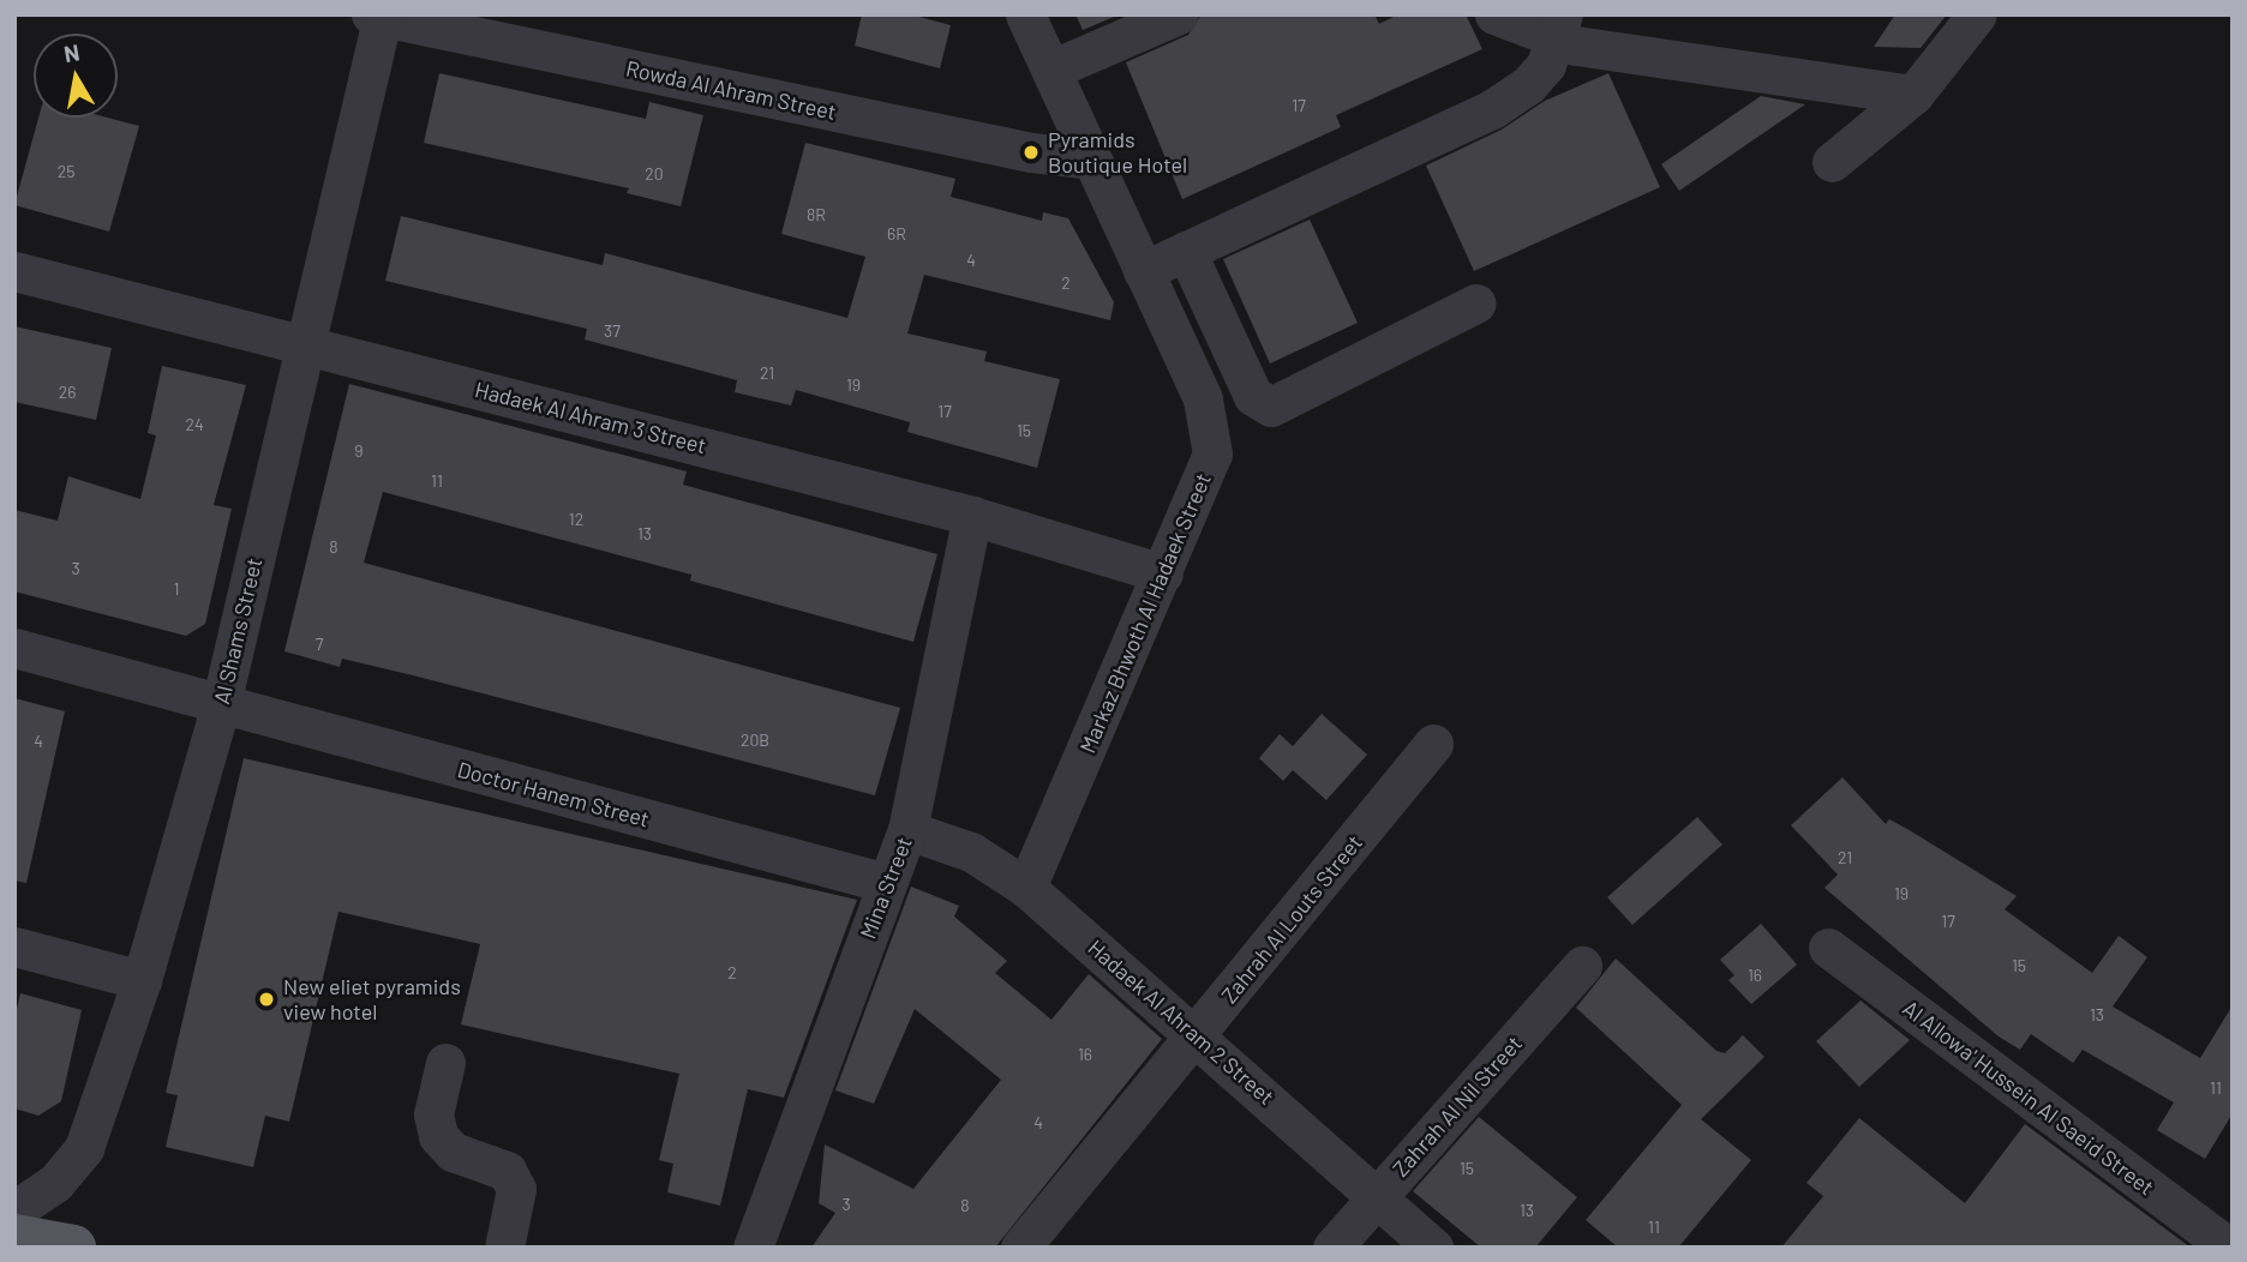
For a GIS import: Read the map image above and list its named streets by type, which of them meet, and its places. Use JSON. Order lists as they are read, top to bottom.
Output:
{
  "streets": {
    "street": [
      "Rowda Al Ahram Street",
      "Hadaek Al Ahram 3 Street",
      "Markaz Bhwoth Al Hadaek Street",
      "Al Shams Street",
      "Doctor Hanem Street",
      "Mina Street",
      "Zahrah Al Louts Street",
      "Hadaek Al Ahram 2 Street",
      "Al Allowa' Hussein Al Saeid Street",
      "Zahrah Al Nil Street"
    ]
  },
  "crossings": [
    ["Rowda Al Ahram Street", "Markaz Bhwoth Al Hadaek Street"],
    ["Rowda Al Ahram Street", "Al Shams Street"],
    ["Hadaek Al Ahram 3 Street", "Markaz Bhwoth Al Hadaek Street"],
    ["Hadaek Al Ahram 3 Street", "Al Shams Street"],
    ["Hadaek Al Ahram 3 Street", "Mina Street"],
    ["Markaz Bhwoth Al Hadaek Street", "Hadaek Al Ahram 2 Street"],
    ["Al Shams Street", "Doctor Hanem Street"],
    ["Doctor Hanem Street", "Mina Street"],
    ["Mina Street", "Hadaek Al Ahram 2 Street"],
    ["Zahrah Al Louts Street", "Hadaek Al Ahram 2 Street"],
    ["Hadaek Al Ahram 2 Street", "Zahrah Al Nil Street"]
  ],
  "places": ["Pyramids Boutique Hotel", "New eliet pyramids view hotel"],
  "house_numbers": [
    "17",
    "25",
    "20",
    "8R",
    "6R",
    "4",
    "2",
    "37",
    "21",
    "19",
    "26",
    "17",
    "24",
    "15",
    "9",
    "11",
    "12",
    "13",
    "8",
    "3",
    "1",
    "7",
    "20B",
    "4",
    "21",
    "19",
    "17",
    "15",
    "2",
    "16",
    "13",
    "16",
    "11",
    "4",
    "15",
    "3",
    "8",
    "13",
    "11"
  ],
  "north": "top"
}
